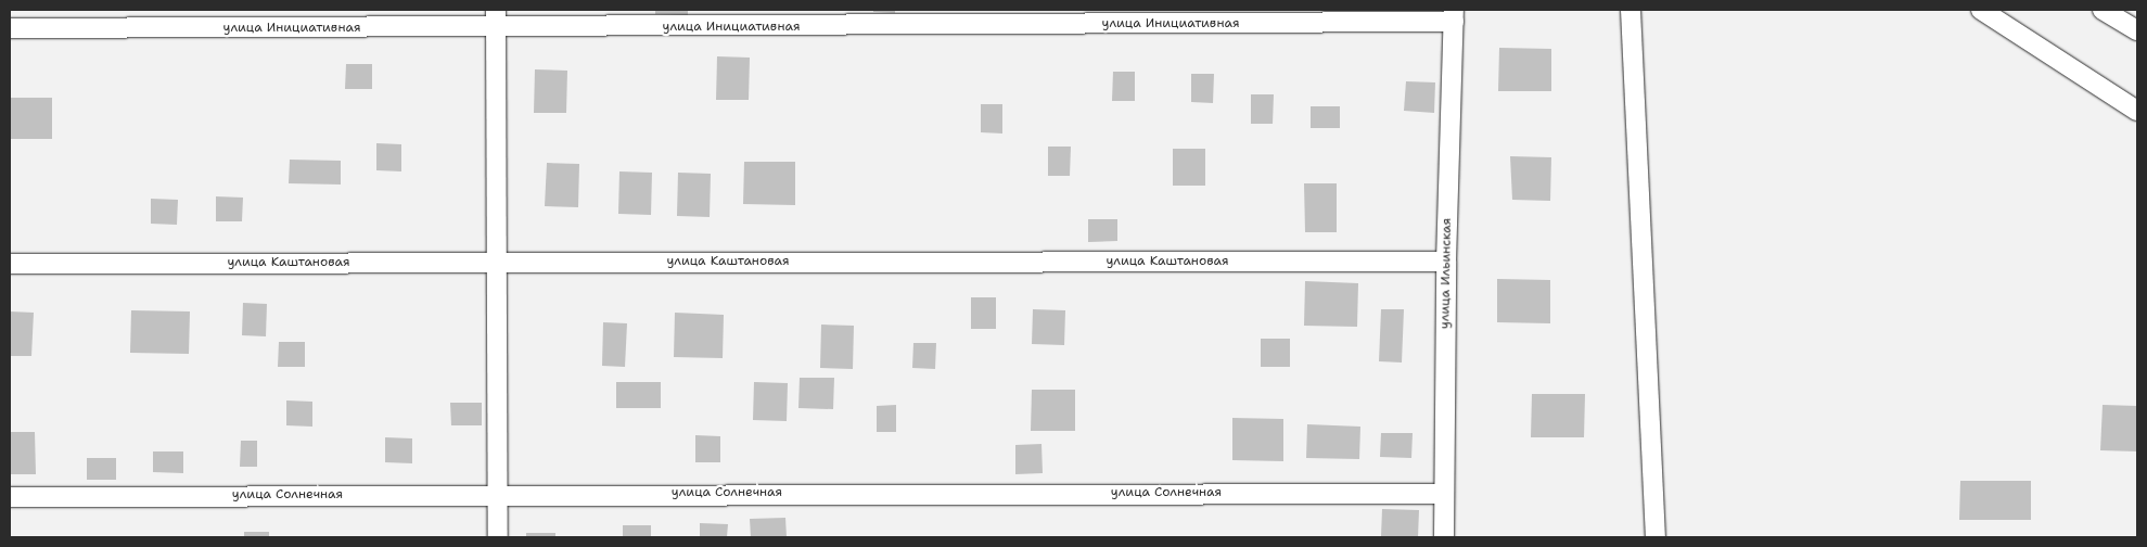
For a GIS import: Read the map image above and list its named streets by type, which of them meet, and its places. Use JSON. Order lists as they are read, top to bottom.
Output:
{
  "streets": {
    "street": [
      "улица Инициативная",
      "улица Каштановая",
      "улица Ильинская",
      "улица Солнечная"
    ]
  },
  "crossings": [
    ["улица Инициативная", "улица Ильинская"],
    ["улица Каштановая", "улица Ильинская"],
    ["улица Ильинская", "улица Солнечная"]
  ]
}
